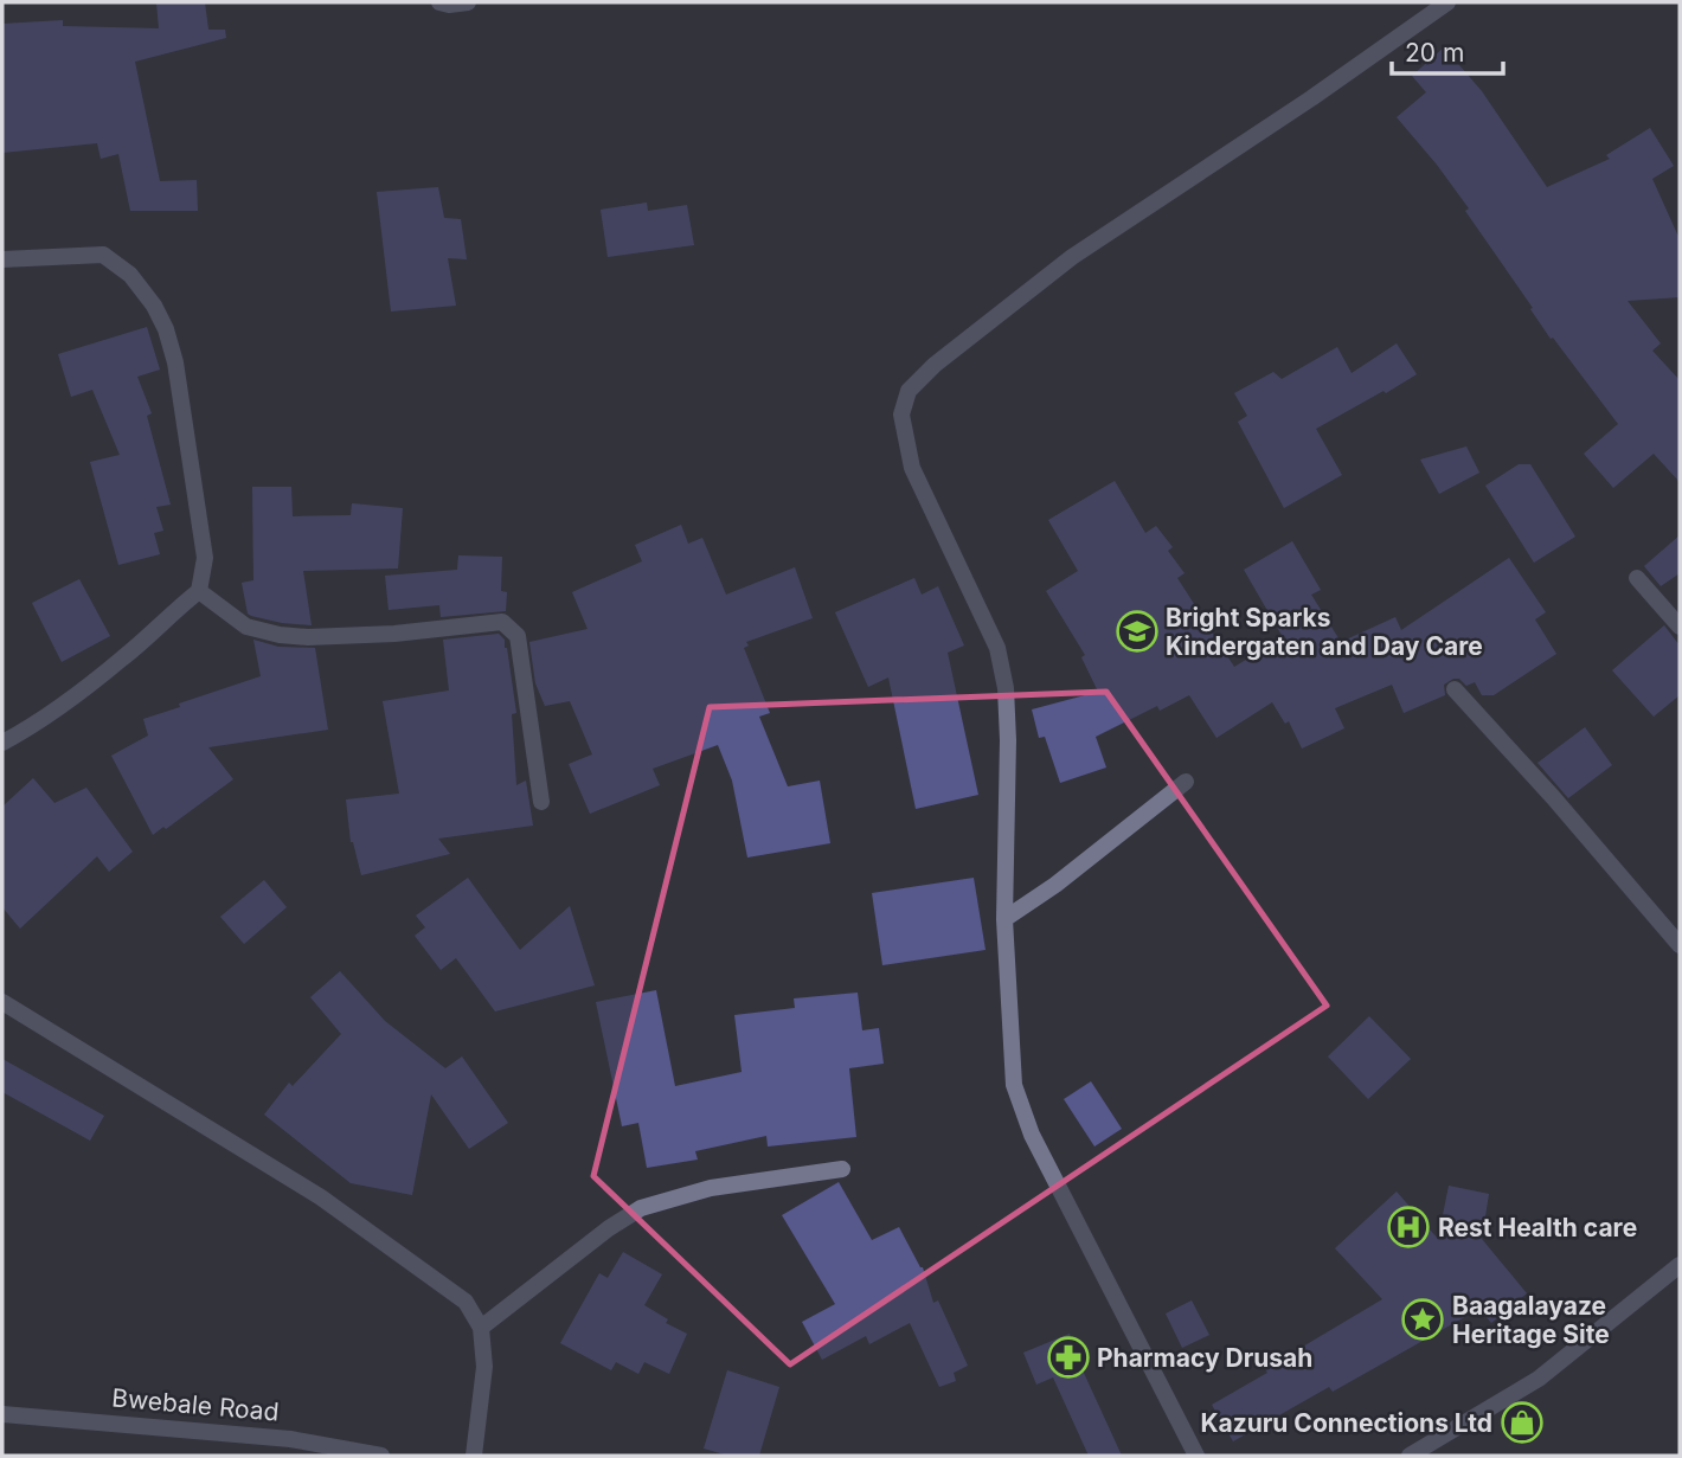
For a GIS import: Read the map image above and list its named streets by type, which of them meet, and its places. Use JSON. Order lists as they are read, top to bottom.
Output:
{
  "streets": {
    "street": ["Bwebale Road"]
  },
  "places": {
    "school or university": ["Bright Sparks Kindergaten and Day Care"],
    "hospital": ["Rest Health care"],
    "place": ["Baagalayaze Heritage Site"],
    "pharmacy": ["Pharmacy Drusah"],
    "shop": ["Kazuru Connections Ltd"]
  },
  "scale_bar": "20 m"
}
